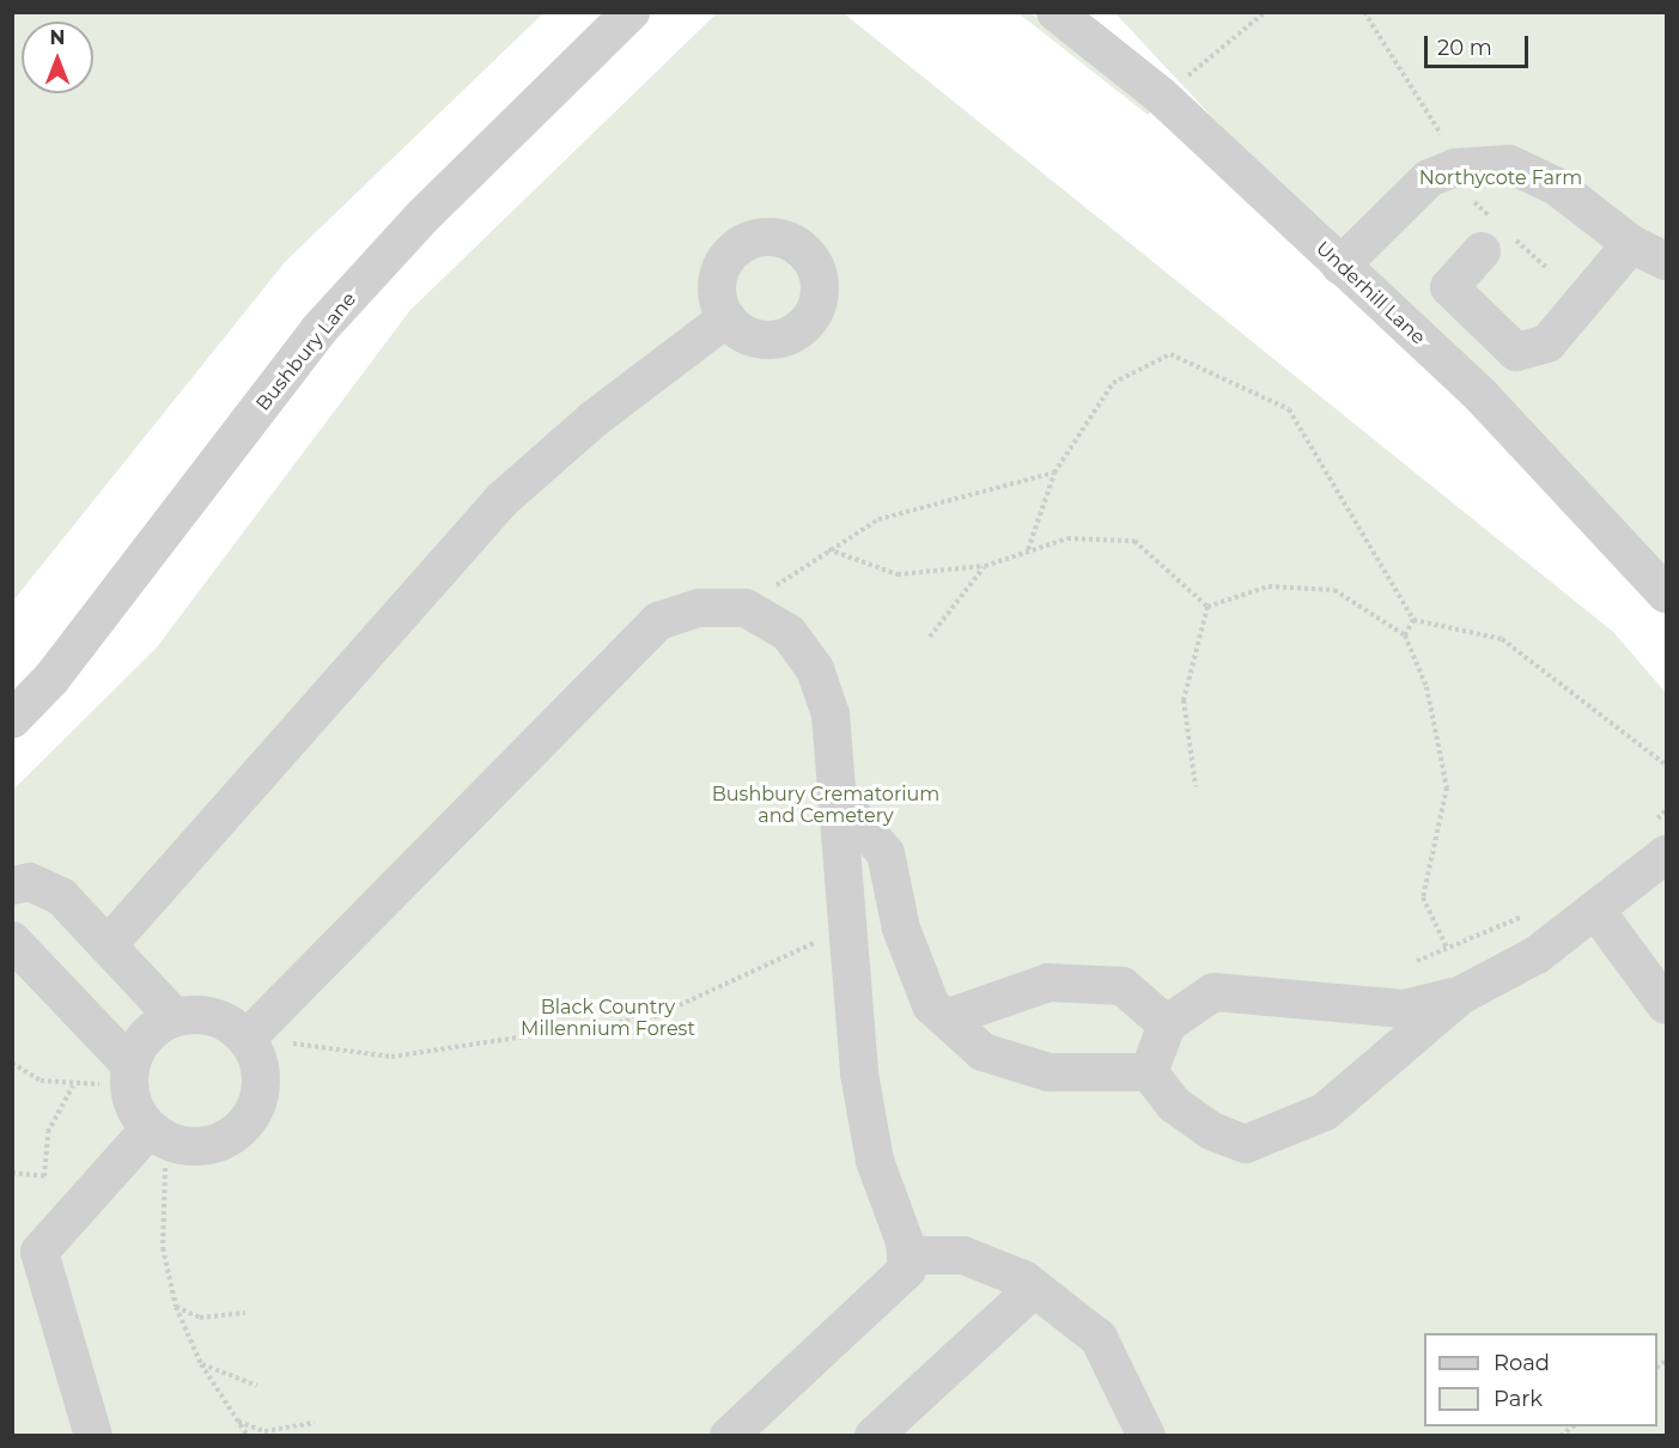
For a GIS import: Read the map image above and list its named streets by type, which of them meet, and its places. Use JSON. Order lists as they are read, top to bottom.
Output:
{
  "streets": {
    "street": ["Underhill Lane", "Bushbury Lane"]
  },
  "parks": ["Northycote Farm", "Bushbury Crematorium and Cemetery", "Black Country Millennium Forest"],
  "legend": ["Road", "Park"],
  "scale_bar": "20 m",
  "north": "top"
}
